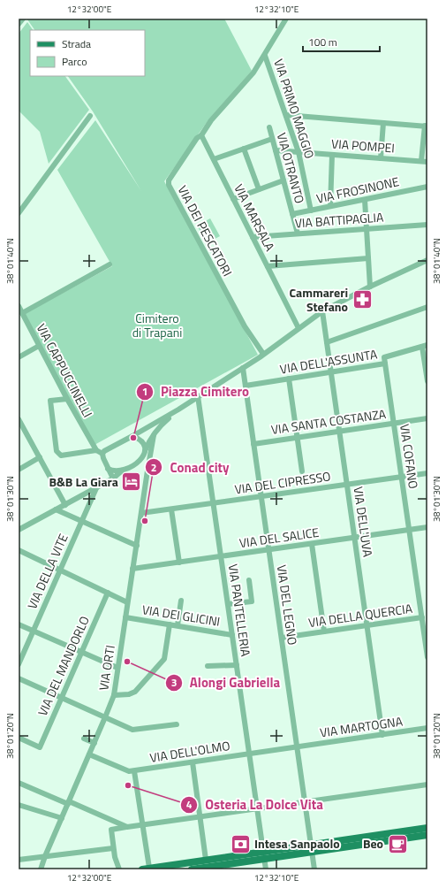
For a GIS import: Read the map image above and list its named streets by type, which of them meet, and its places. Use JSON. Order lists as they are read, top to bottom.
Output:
{
  "streets": {
    "street": [
      "VIA PRIMO MAGGIO",
      "VIA POMPEI",
      "VIA OTRANTO",
      "VIA FROSINONE",
      "VIA MARSALA",
      "VIA BATTIPAGLIA",
      "VIA DEI PESCATORI",
      "VIA DELL'ASSUNTA",
      "VIA CAPPUCCINELLI",
      "VIA SANTA COSTANZA",
      "VIA COFANO",
      "VIA DEL CIPRESSO",
      "VIA DELL'UVA",
      "VIA DEL SALICE",
      "VIA DELLA VITE",
      "VIA DEL LEGNO",
      "VIA PANTELLERIA",
      "VIA DEI GLICINI",
      "VIA DELLA QUERCIA",
      "VIA DEL MANDORLO",
      "VIA ORTI",
      "VIA MARTOGNA",
      "VIA DELL'OLMO"
    ]
  },
  "crossings": [
    ["VIA PRIMO MAGGIO", "VIA POMPEI"],
    ["VIA PRIMO MAGGIO", "VIA FROSINONE"],
    ["VIA PRIMO MAGGIO", "VIA DEI PESCATORI"],
    ["VIA POMPEI", "VIA OTRANTO"],
    ["VIA OTRANTO", "VIA FROSINONE"],
    ["VIA OTRANTO", "VIA BATTIPAGLIA"],
    ["VIA MARSALA", "VIA BATTIPAGLIA"],
    ["VIA MARSALA", "VIA DEI PESCATORI"],
    ["VIA DELL'ASSUNTA", "VIA COFANO"],
    ["VIA DELL'ASSUNTA", "VIA DELL'UVA"],
    ["VIA DELL'ASSUNTA", "VIA DEL LEGNO"],
    ["VIA SANTA COSTANZA", "VIA COFANO"],
    ["VIA SANTA COSTANZA", "VIA DELL'UVA"],
    ["VIA SANTA COSTANZA", "VIA DEL LEGNO"],
    ["VIA COFANO", "VIA DEL CIPRESSO"],
    ["VIA COFANO", "VIA DEL SALICE"],
    ["VIA COFANO", "VIA DELLA QUERCIA"],
    ["VIA DEL CIPRESSO", "VIA DELL'UVA"],
    ["VIA DEL CIPRESSO", "VIA DEL LEGNO"],
    ["VIA DEL CIPRESSO", "VIA PANTELLERIA"],
    ["VIA DEL CIPRESSO", "VIA ORTI"],
    ["VIA DELL'UVA", "VIA DEL SALICE"],
    ["VIA DELL'UVA", "VIA DELLA QUERCIA"],
    ["VIA DELL'UVA", "VIA MARTOGNA"],
    ["VIA DEL SALICE", "VIA DEL LEGNO"],
    ["VIA DEL SALICE", "VIA PANTELLERIA"],
    ["VIA DEL SALICE", "VIA ORTI"],
    ["VIA DEL LEGNO", "VIA DELLA QUERCIA"],
    ["VIA DEL LEGNO", "VIA MARTOGNA"],
    ["VIA DEL LEGNO", "VIA DELL'OLMO"],
    ["VIA PANTELLERIA", "VIA DEI GLICINI"],
    ["VIA PANTELLERIA", "VIA DELL'OLMO"],
    ["VIA DEI GLICINI", "VIA ORTI"],
    ["VIA ORTI", "VIA DELL'OLMO"],
    ["VIA MARTOGNA", "VIA DELL'OLMO"]
  ],
  "parks": ["Cimitero di Trapani"],
  "places": {
    "pharmacy": ["Cammareri Stefano"],
    "other": [
      "Piazza Cimitero",
      "Conad city",
      "Alongi Gabriella",
      "Osteria La Dolce Vita"
    ],
    "hotel": ["B&B La Giara"],
    "bank": ["Intesa Sanpaolo"],
    "cafe": ["Beo"]
  },
  "legend": ["Strada", "Parco"],
  "scale_bar": "100 m",
  "coordinates": [
    "12°32'00\"E",
    "12°32'10\"E",
    "38°01'40\"N",
    "38°01'30\"N",
    "38°01'20\"N"
  ]
}
